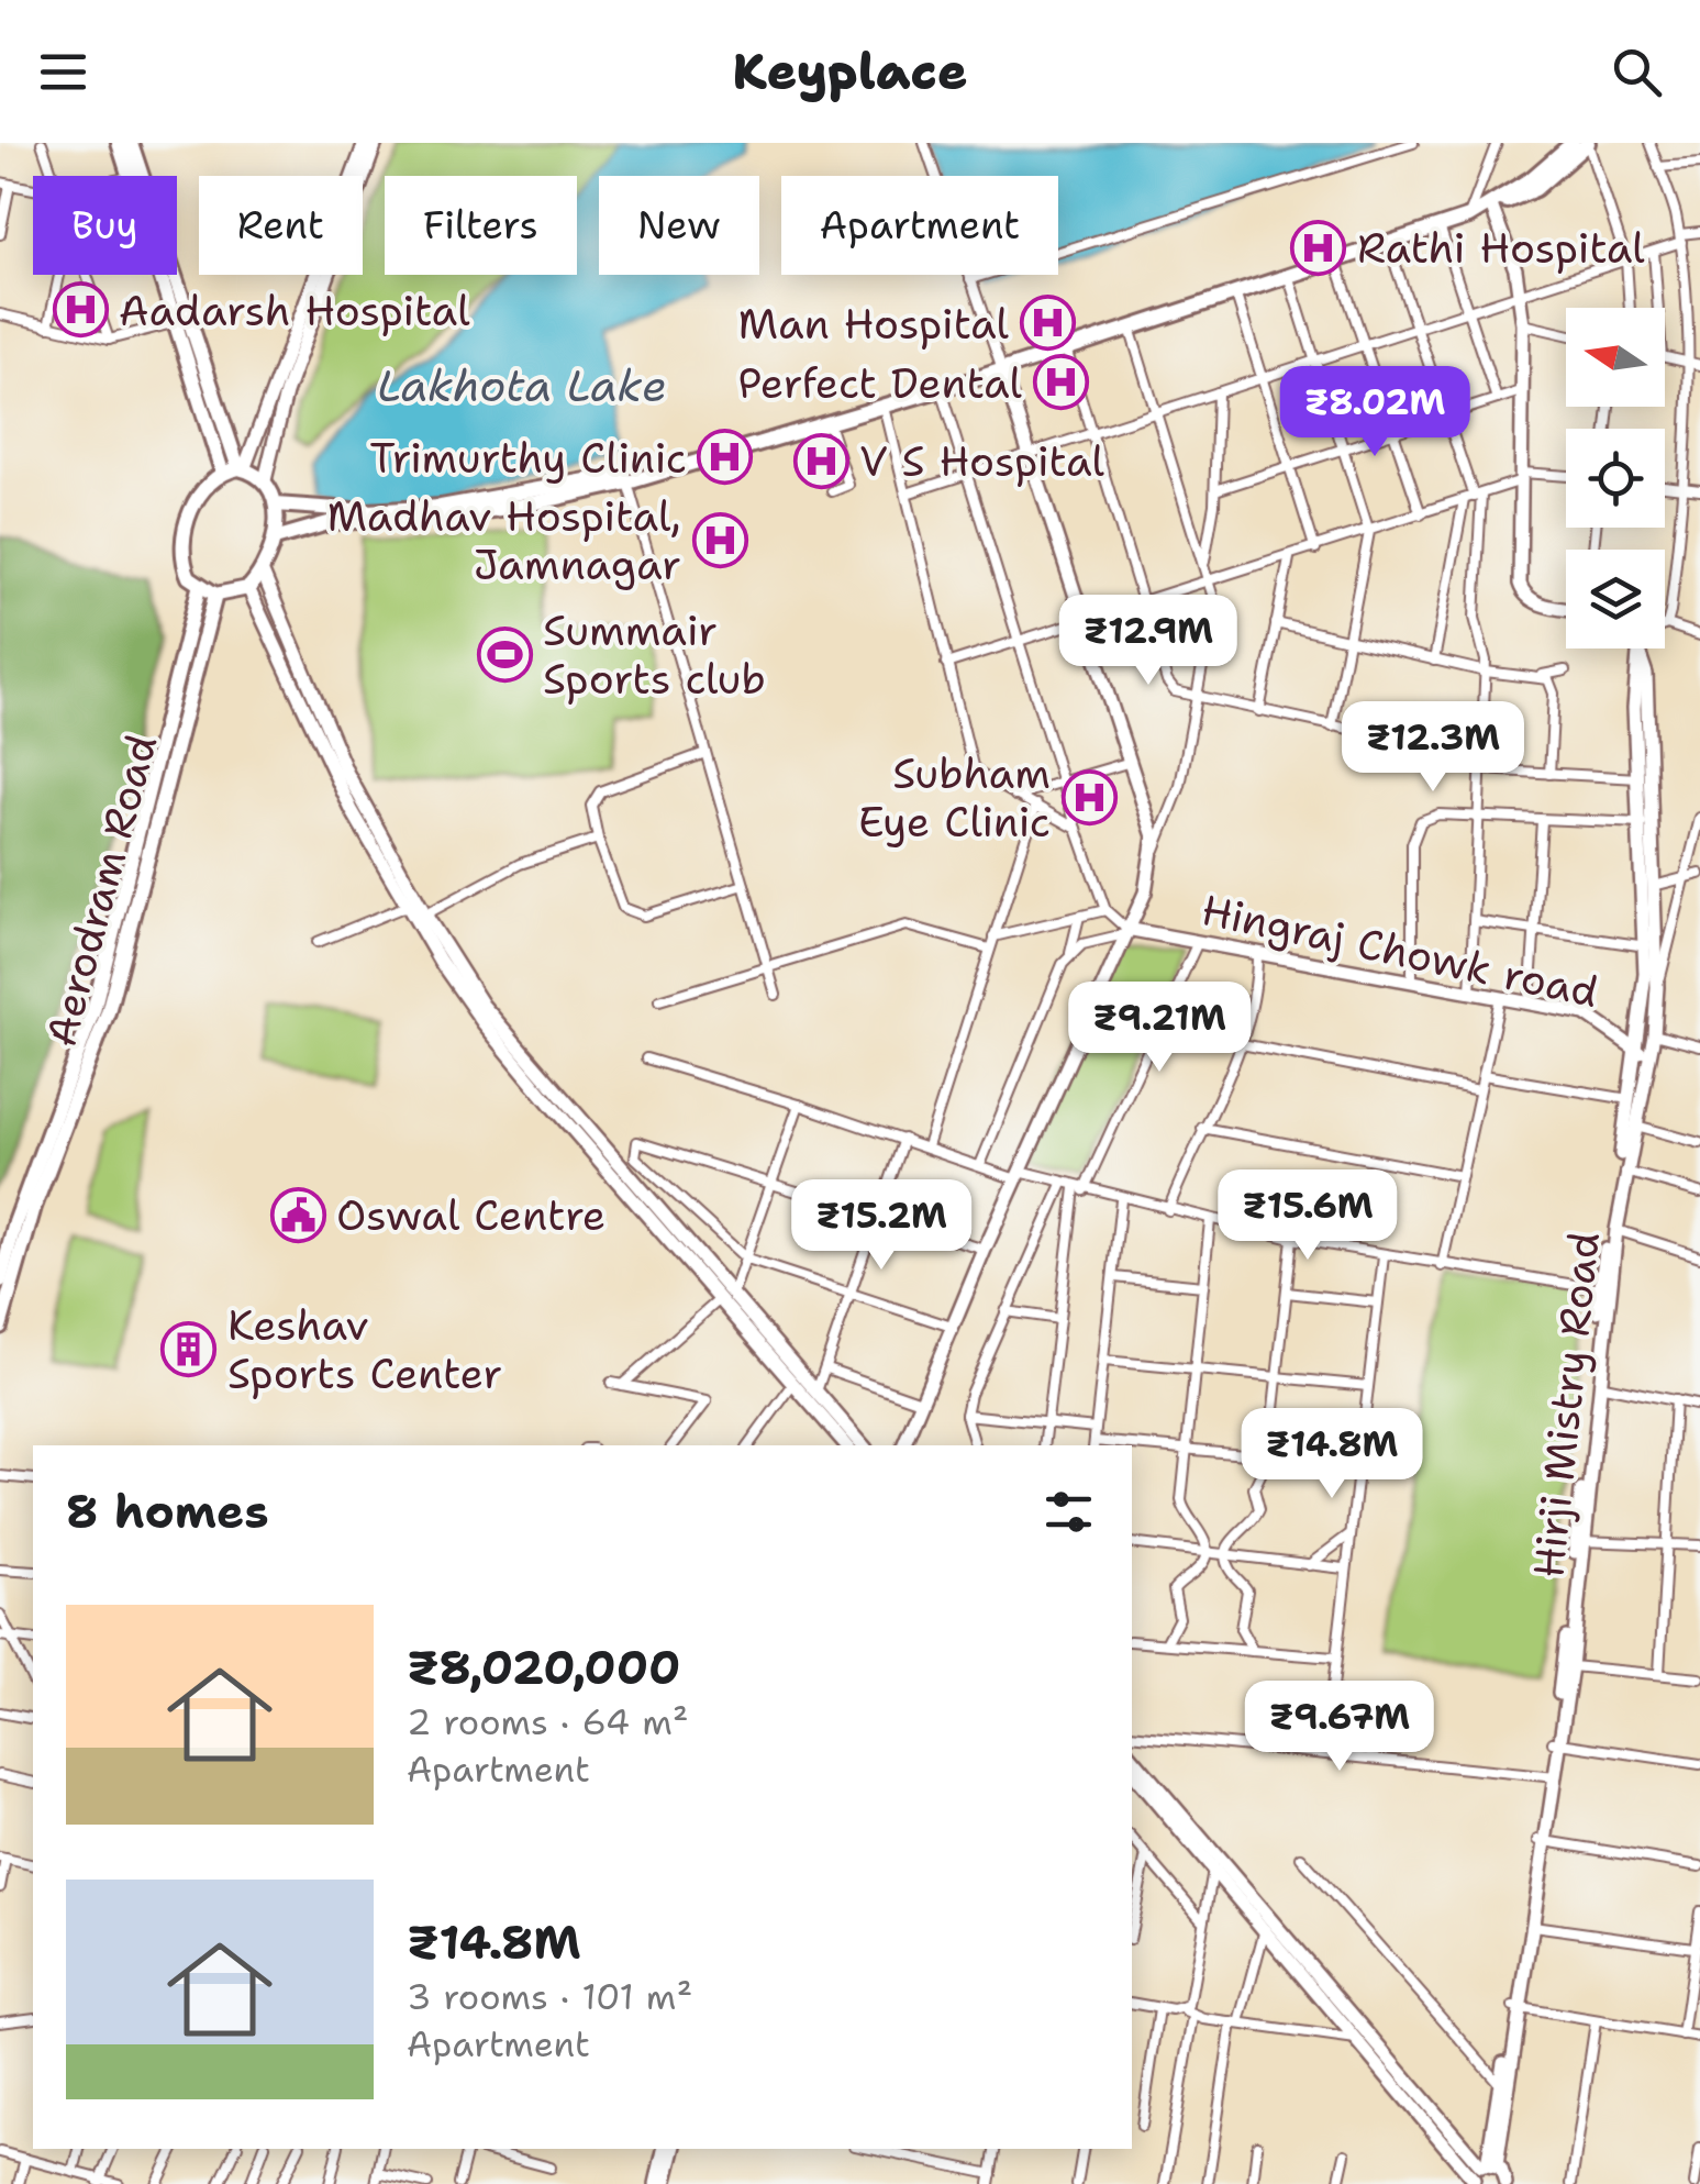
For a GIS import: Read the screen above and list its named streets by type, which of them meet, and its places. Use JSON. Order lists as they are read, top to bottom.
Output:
{
  "streets": {
    "main road": ["Aerodram Road", "Hingraj Chowk road", "Hirji Mistry Road"]
  },
  "crossings": [
    ["Hingraj Chowk road", "Hirji Mistry Road"]
  ],
  "water": ["Lakhota Lake"],
  "places": {
    "hospital": [
      "Rathi Hospital",
      "Aadarsh Hospital",
      "Man Hospital",
      "Perfect Dental",
      "Trimurthy Clinic",
      "V S Hospital",
      "Madhav Hospital, Jamnagar",
      "Subham Eye Clinic"
    ],
    "sports": ["Summair Sports club"],
    "public building": ["Oswal Centre"],
    "building": ["Keshav Sports Center"]
  },
  "north": "left",
  "page": {
    "header": "Keyplace",
    "chip": [
      "Buy",
      "Rent",
      "Filters",
      "New",
      "Apartment"
    ],
    "price": [
      "₹8.02M",
      "₹12.9M",
      "₹12.3M",
      "₹9.21M",
      "₹15.6M",
      "₹15.2M",
      "₹14.8M",
      "₹9.67M"
    ],
    "heading": "8 homes",
    "list": [
      {
        "name": "₹8,020,000",
        "note": "2 rooms · 64 m² · Apartment"
      },
      {
        "name": "₹14.8M",
        "note": "3 rooms · 101 m² · Apartment"
      }
    ]
  }
}
